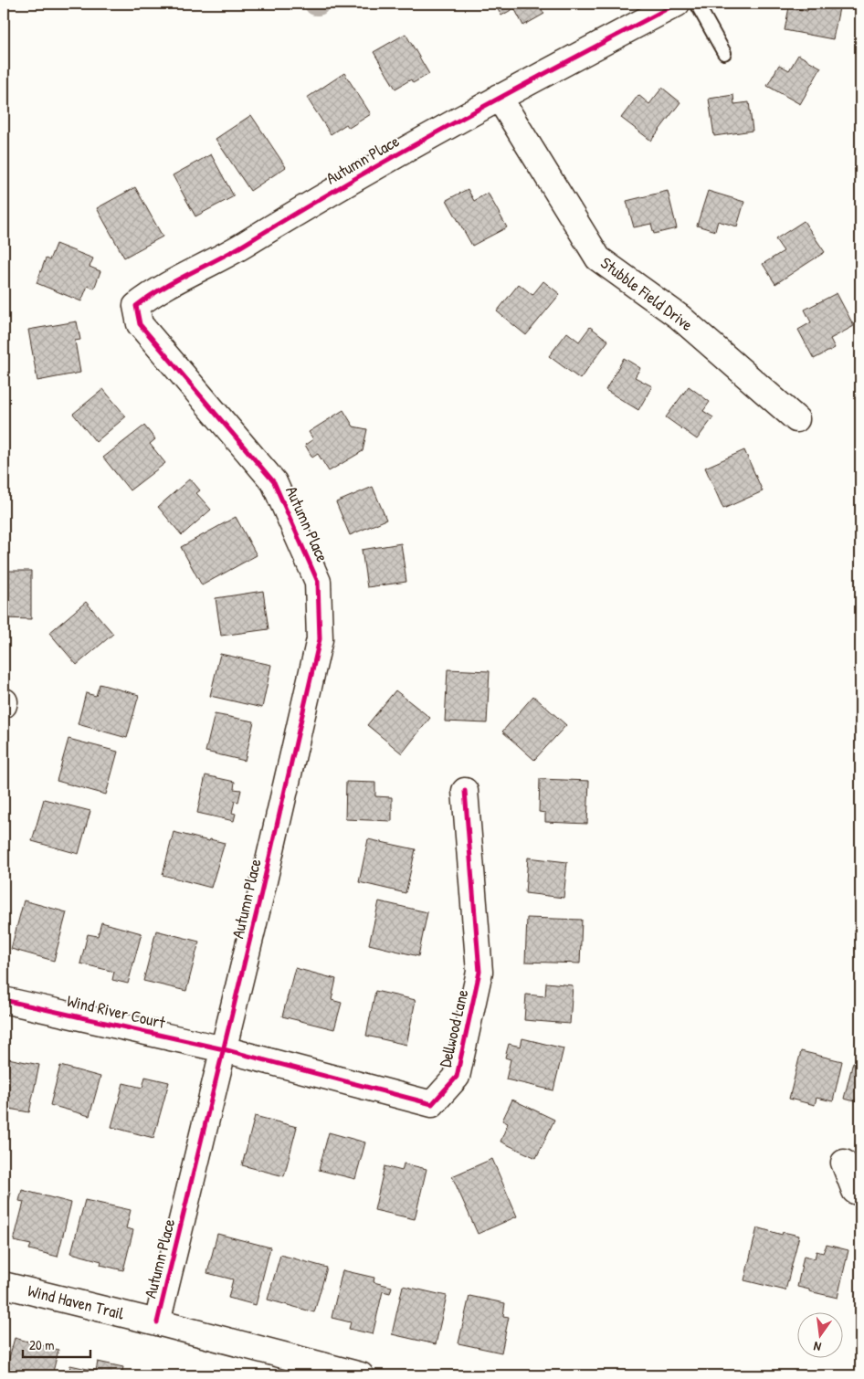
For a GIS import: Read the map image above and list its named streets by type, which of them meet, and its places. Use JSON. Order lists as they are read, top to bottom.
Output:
{
  "streets": {
    "street": [
      "Autumn Place",
      "Stubble Field Drive",
      "Wind River Court",
      "Dellwood Lane",
      "Wind Haven Trail"
    ]
  },
  "crossings": [
    ["Autumn Place", "Stubble Field Drive"],
    ["Autumn Place", "Wind River Court"],
    ["Autumn Place", "Dellwood Lane"],
    ["Autumn Place", "Wind Haven Trail"],
    ["Wind River Court", "Dellwood Lane"]
  ],
  "scale_bar": "20 m",
  "north": "bottom"
}
